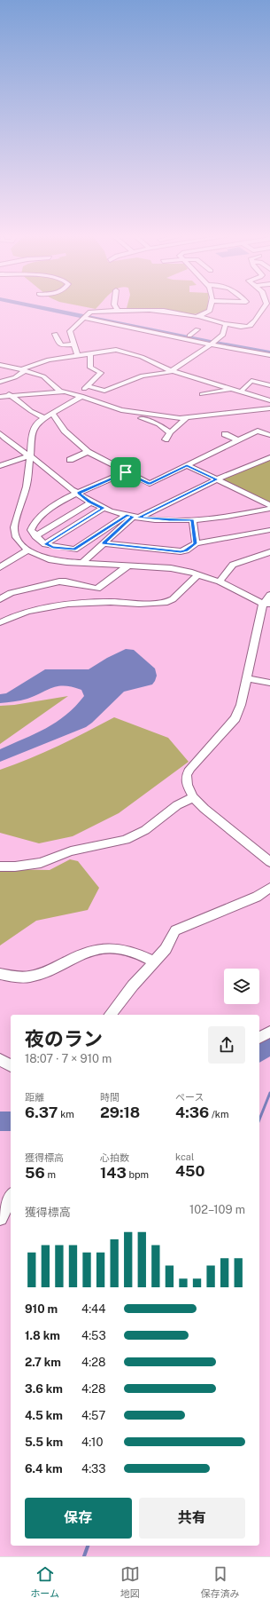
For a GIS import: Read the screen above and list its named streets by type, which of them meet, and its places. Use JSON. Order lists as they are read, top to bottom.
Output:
{
  "page": {
    "heading": ["夜のラン", "18:07 · 7 × 910 m"],
    "stats": [
      ["距離", "6.37 km"],
      ["時間", "29:18"],
      ["ペース", "4:36 /km"],
      ["獲得標高", "56 m"],
      ["心拍数", "143 bpm"],
      ["kcal", "450"]
    ],
    "chart": ["獲得標高", "102–109 m"],
    "list": [
      {
        "name": "910 m",
        "note": "4:44"
      },
      {
        "name": "1.8 km",
        "note": "4:53"
      },
      {
        "name": "2.7 km",
        "note": "4:28"
      },
      {
        "name": "3.6 km",
        "note": "4:28"
      },
      {
        "name": "4.5 km",
        "note": "4:57"
      },
      {
        "name": "5.5 km",
        "note": "4:10"
      },
      {
        "name": "6.4 km",
        "note": "4:33"
      }
    ],
    "buttons": ["保存", "共有"],
    "tabs": ["ホーム", "地図", "保存済み"]
  }
}
